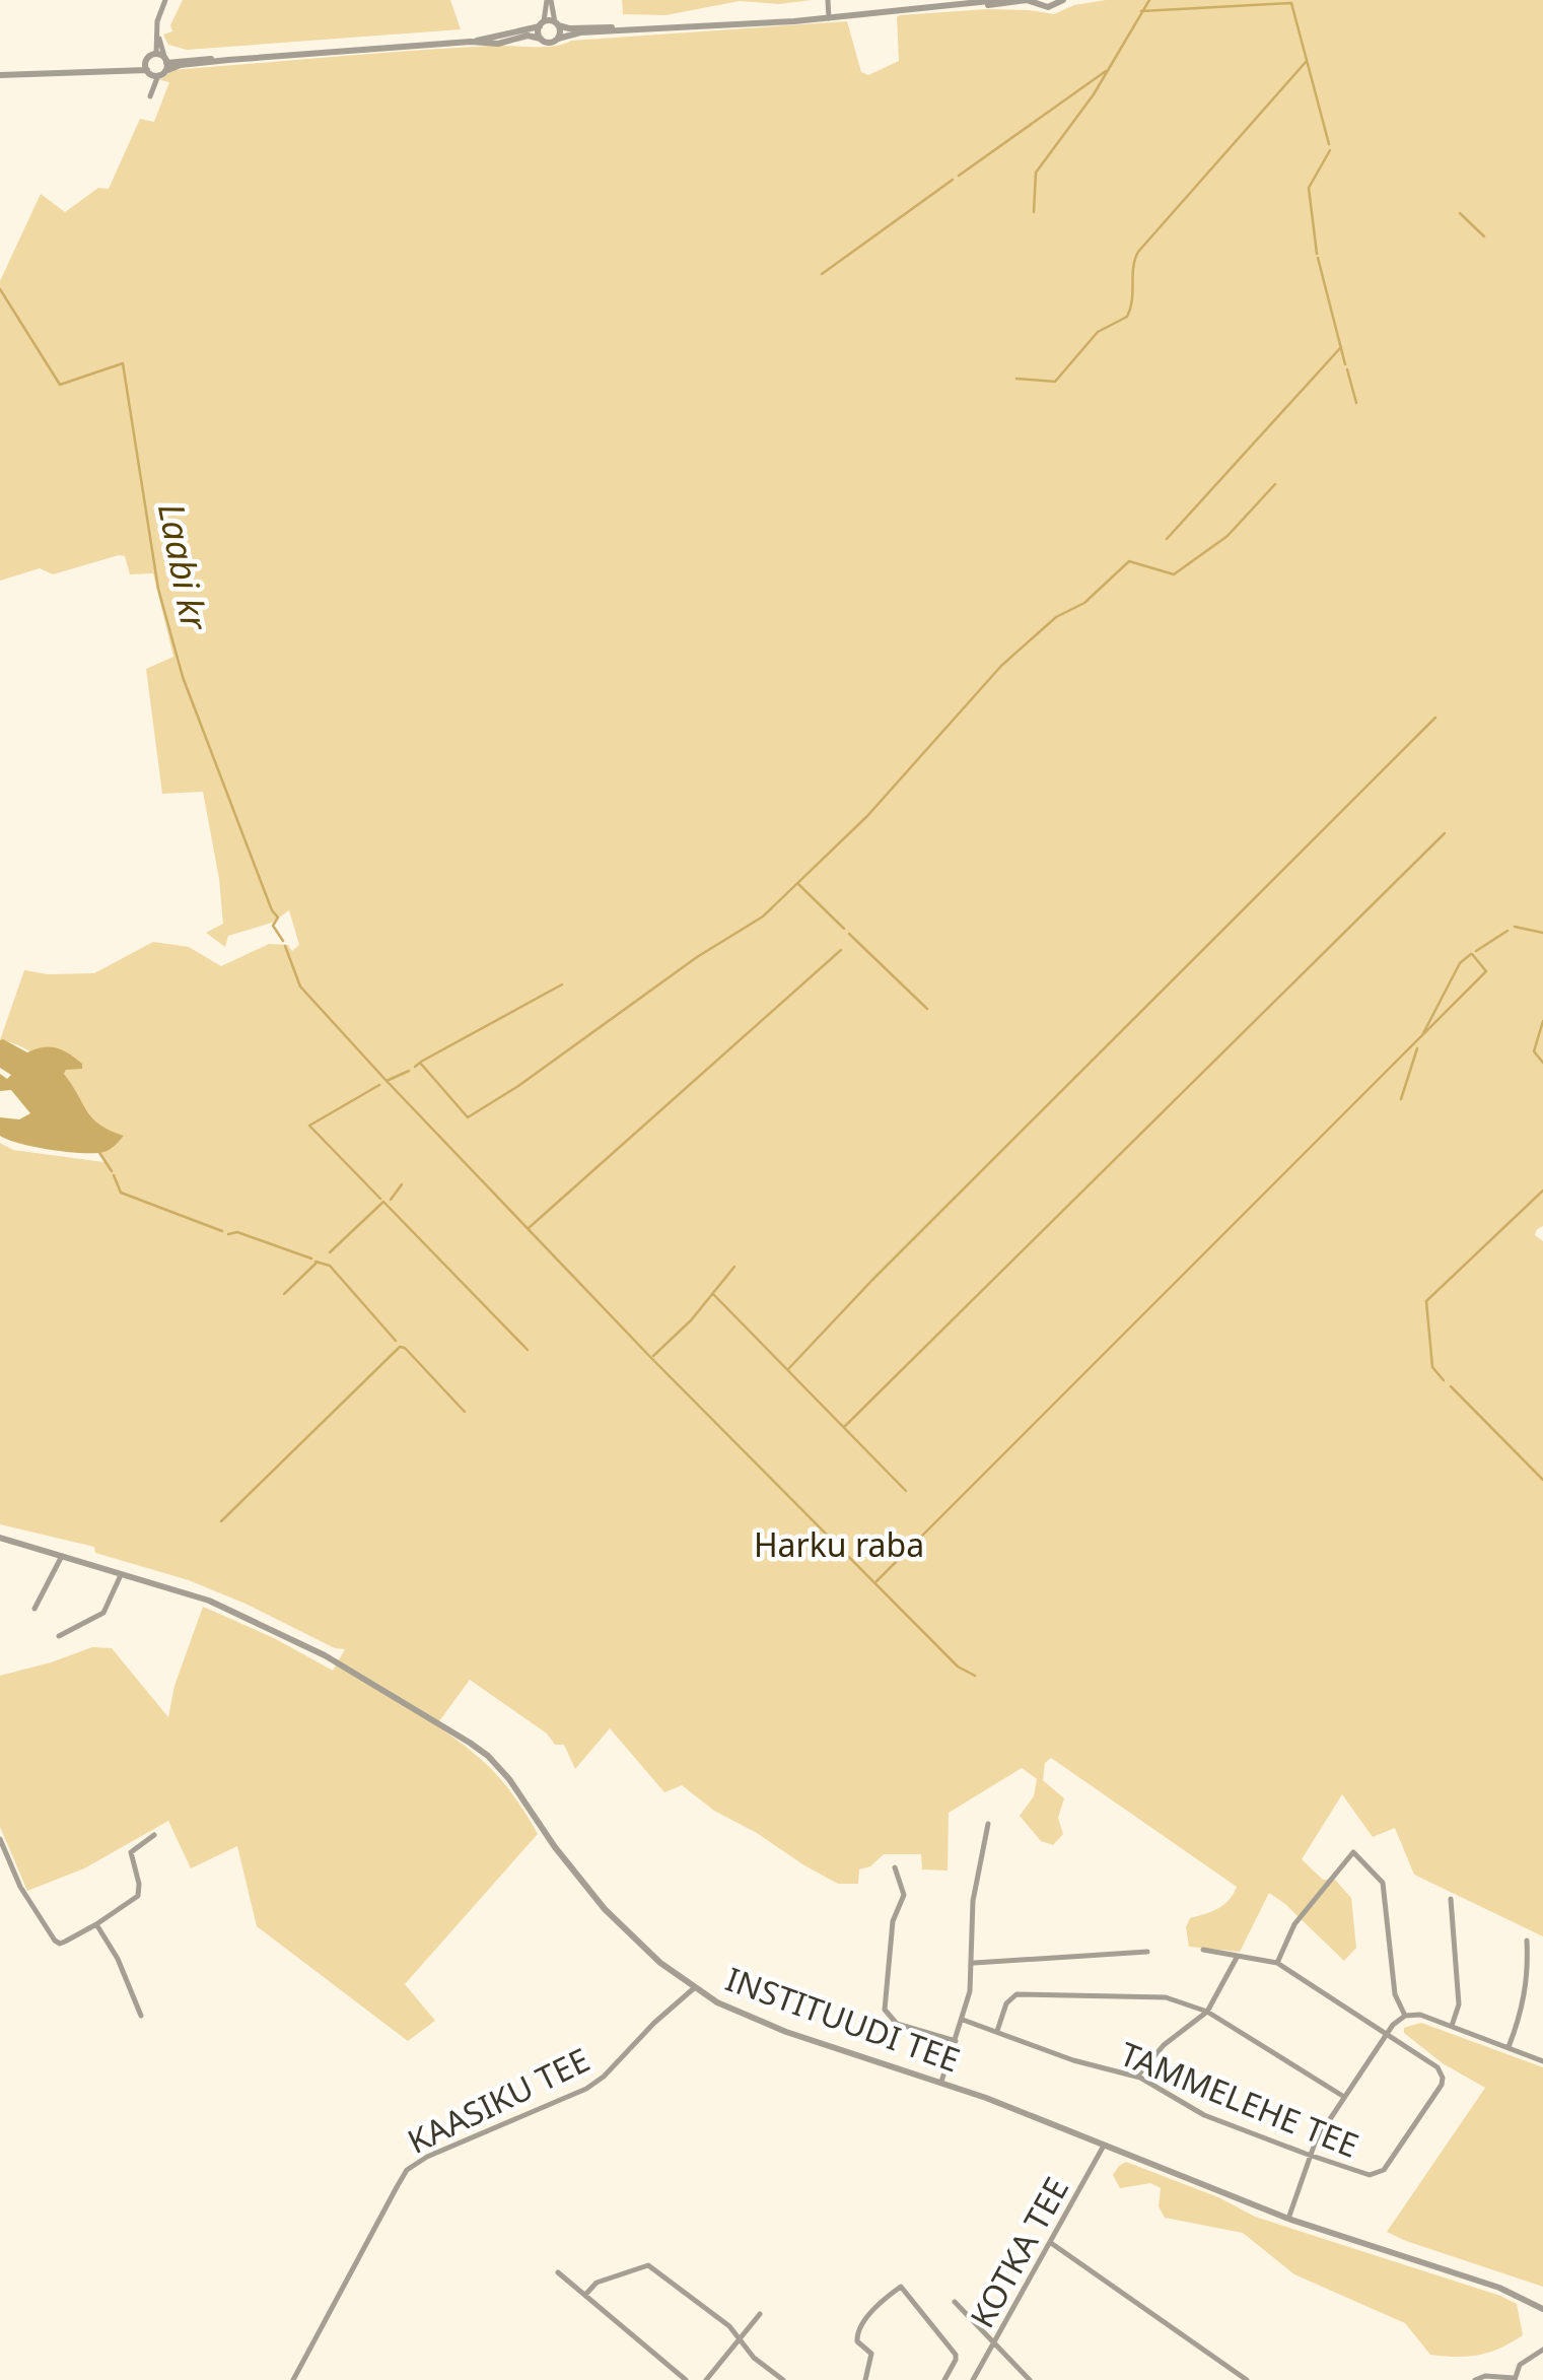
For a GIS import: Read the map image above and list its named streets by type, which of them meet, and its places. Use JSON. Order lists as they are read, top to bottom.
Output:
{
  "streets": {
    "street": [
      "INSTITUUDI TEE",
      "TAMMELEHE TEE",
      "KAASIKU TEE",
      "KOTKA TEE"
    ]
  },
  "crossings": [
    ["INSTITUUDI TEE", "KAASIKU TEE"],
    ["INSTITUUDI TEE", "KOTKA TEE"]
  ],
  "water": ["Laabi kr"],
  "parks": ["Harku raba"]
}
